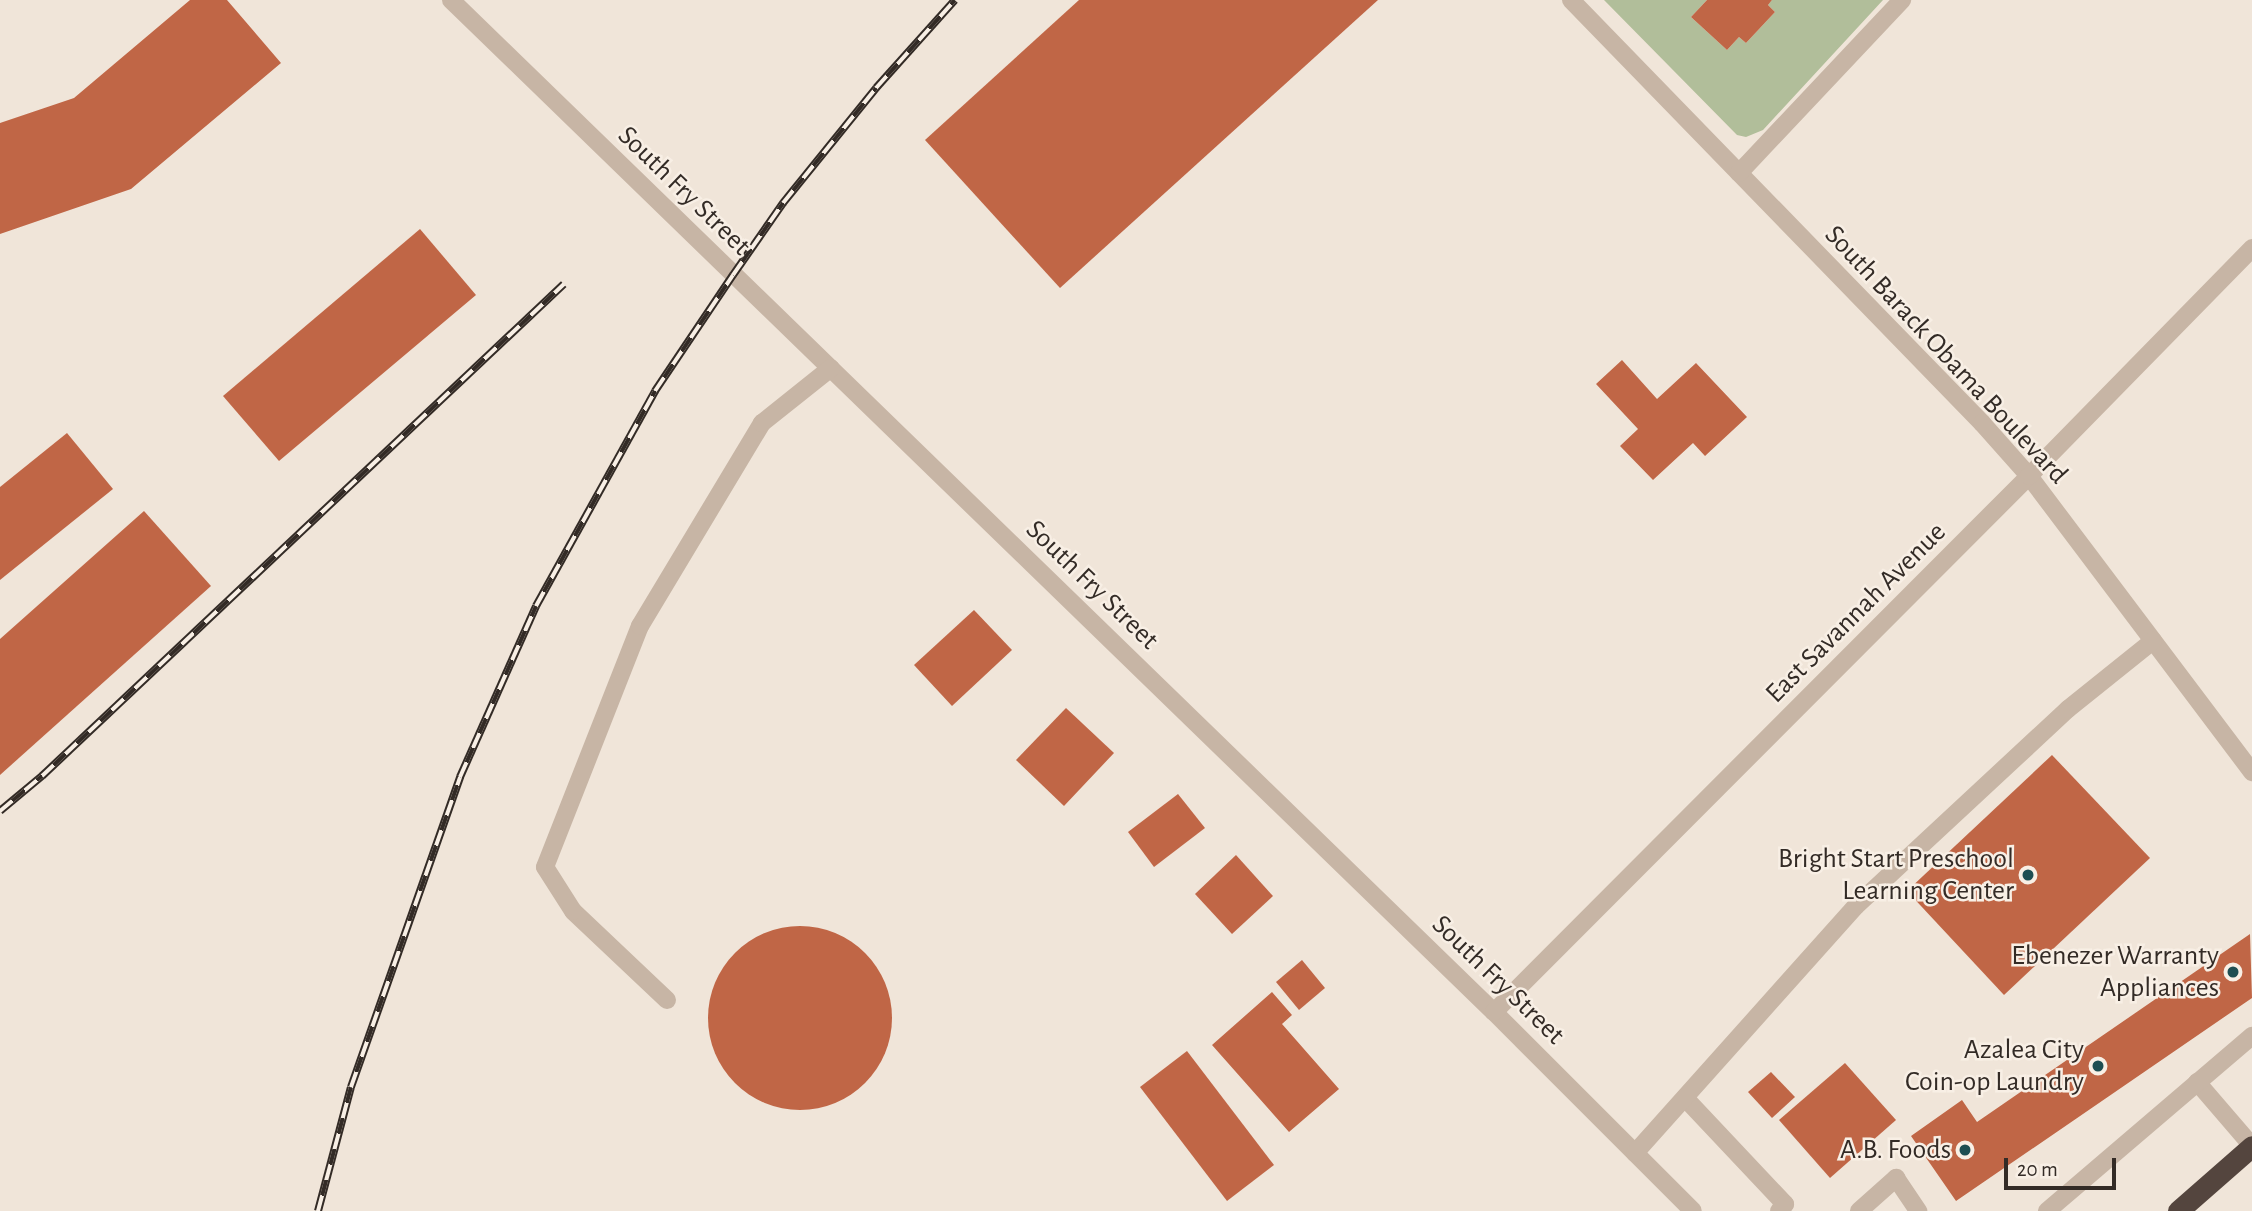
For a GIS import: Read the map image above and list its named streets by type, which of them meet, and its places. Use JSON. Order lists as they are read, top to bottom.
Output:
{
  "streets": {
    "street": ["South Fry Street", "South Barack Obama Boulevard", "East Savannah Avenue"]
  },
  "crossings": [
    ["South Fry Street", "East Savannah Avenue"],
    ["South Barack Obama Boulevard", "East Savannah Avenue"]
  ],
  "places": [
    "Bright Start Preschool Learning Center",
    "Ebenezer Warranty Appliances",
    "Azalea City Coin-op Laundry",
    "A.B. Foods"
  ],
  "scale_bar": "20 m"
}
